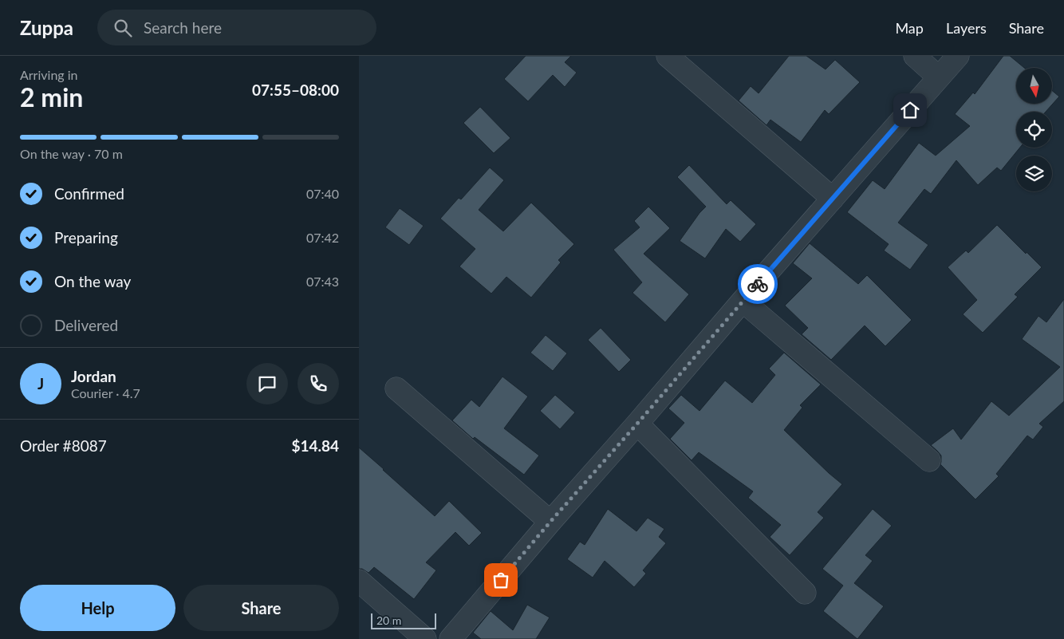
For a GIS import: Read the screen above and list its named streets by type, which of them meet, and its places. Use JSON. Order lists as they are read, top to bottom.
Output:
{
  "scale_bar": "20 m",
  "north": "bottom",
  "page": {
    "header": "Zuppa",
    "search": "Search here",
    "nav": ["Map", "Layers", "Share"],
    "heading": ["2 min", "Arriving in", "07:55–08:00"],
    "panel": [
      "Jordan",
      "Courier · 4.7",
      "Order #8087",
      "$14.84"
    ],
    "bar": "On the way · 70 m",
    "list": [
      ["Confirmed", "07:40"],
      ["Preparing", "07:42"],
      ["On the way", "07:43"],
      "Delivered"
    ],
    "round": "J",
    "buttons": ["Help", "Share"],
    "scale": "20 m"
  }
}
